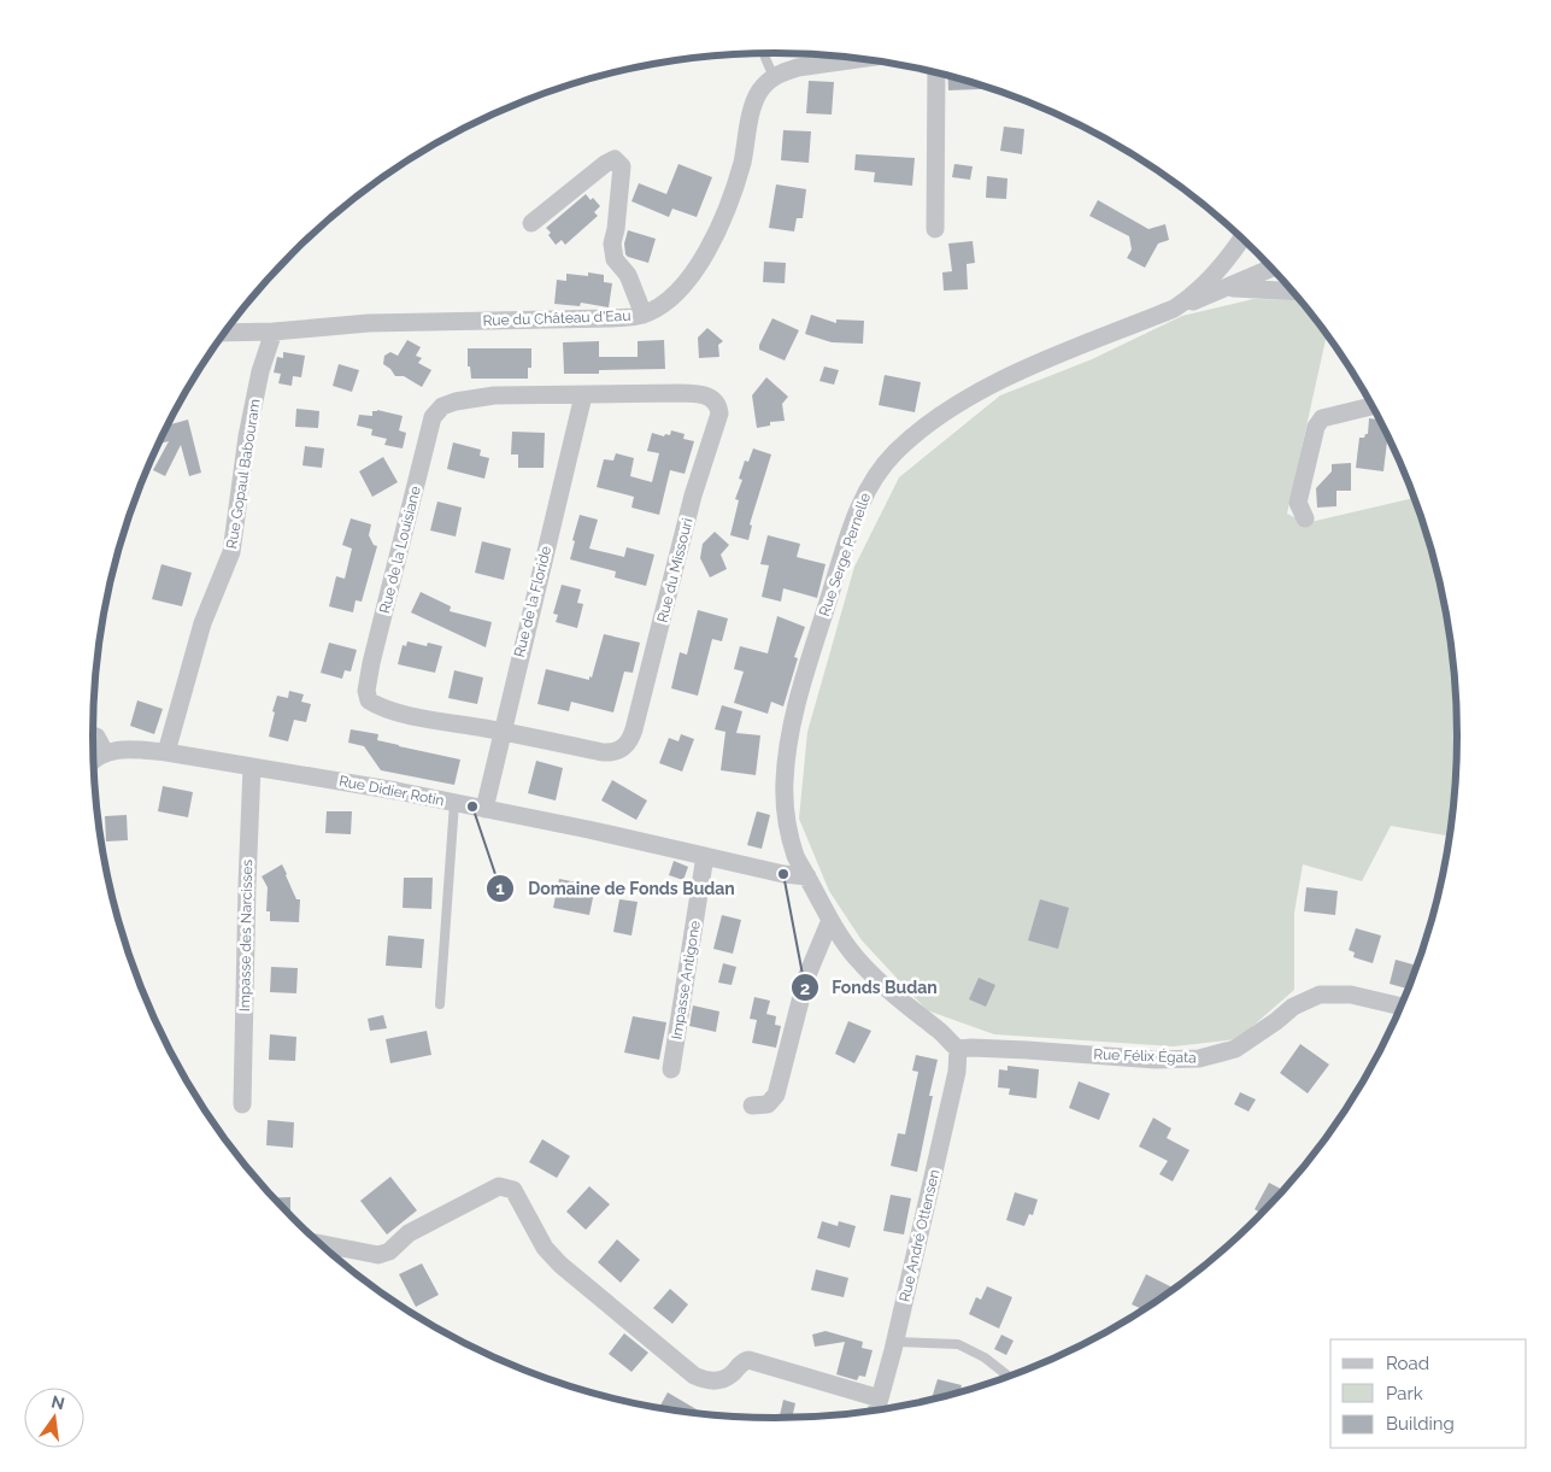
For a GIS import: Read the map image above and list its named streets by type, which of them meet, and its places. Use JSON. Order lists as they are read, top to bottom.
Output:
{
  "streets": {
    "street": [
      "Rue du Château d'Eau",
      "Rue Gopaul Babouram",
      "Rue de la Louisiane",
      "Rue Serge Pernelle",
      "Rue du Missouri",
      "Rue de la Floride",
      "Rue Didier Rotin",
      "Impasse des Narcisses",
      "Impasse Antigone",
      "Rue Félix Égata",
      "Rue André Ottensen"
    ]
  },
  "crossings": [
    ["Rue du Château d'Eau", "Rue Gopaul Babouram"],
    ["Rue Gopaul Babouram", "Rue Didier Rotin"],
    ["Rue de la Louisiane", "Rue du Missouri"],
    ["Rue de la Louisiane", "Rue de la Floride"],
    ["Rue Serge Pernelle", "Rue Didier Rotin"],
    ["Rue Serge Pernelle", "Rue Félix Égata"],
    ["Rue Serge Pernelle", "Rue André Ottensen"],
    ["Rue du Missouri", "Rue de la Floride"],
    ["Rue de la Floride", "Rue Didier Rotin"],
    ["Rue Didier Rotin", "Impasse des Narcisses"],
    ["Rue Didier Rotin", "Impasse Antigone"],
    ["Rue Félix Égata", "Rue André Ottensen"]
  ],
  "places": ["Domaine de Fonds Budan", "Fonds Budan"],
  "legend": ["Road", "Park", "Building"],
  "north": "top"
}
